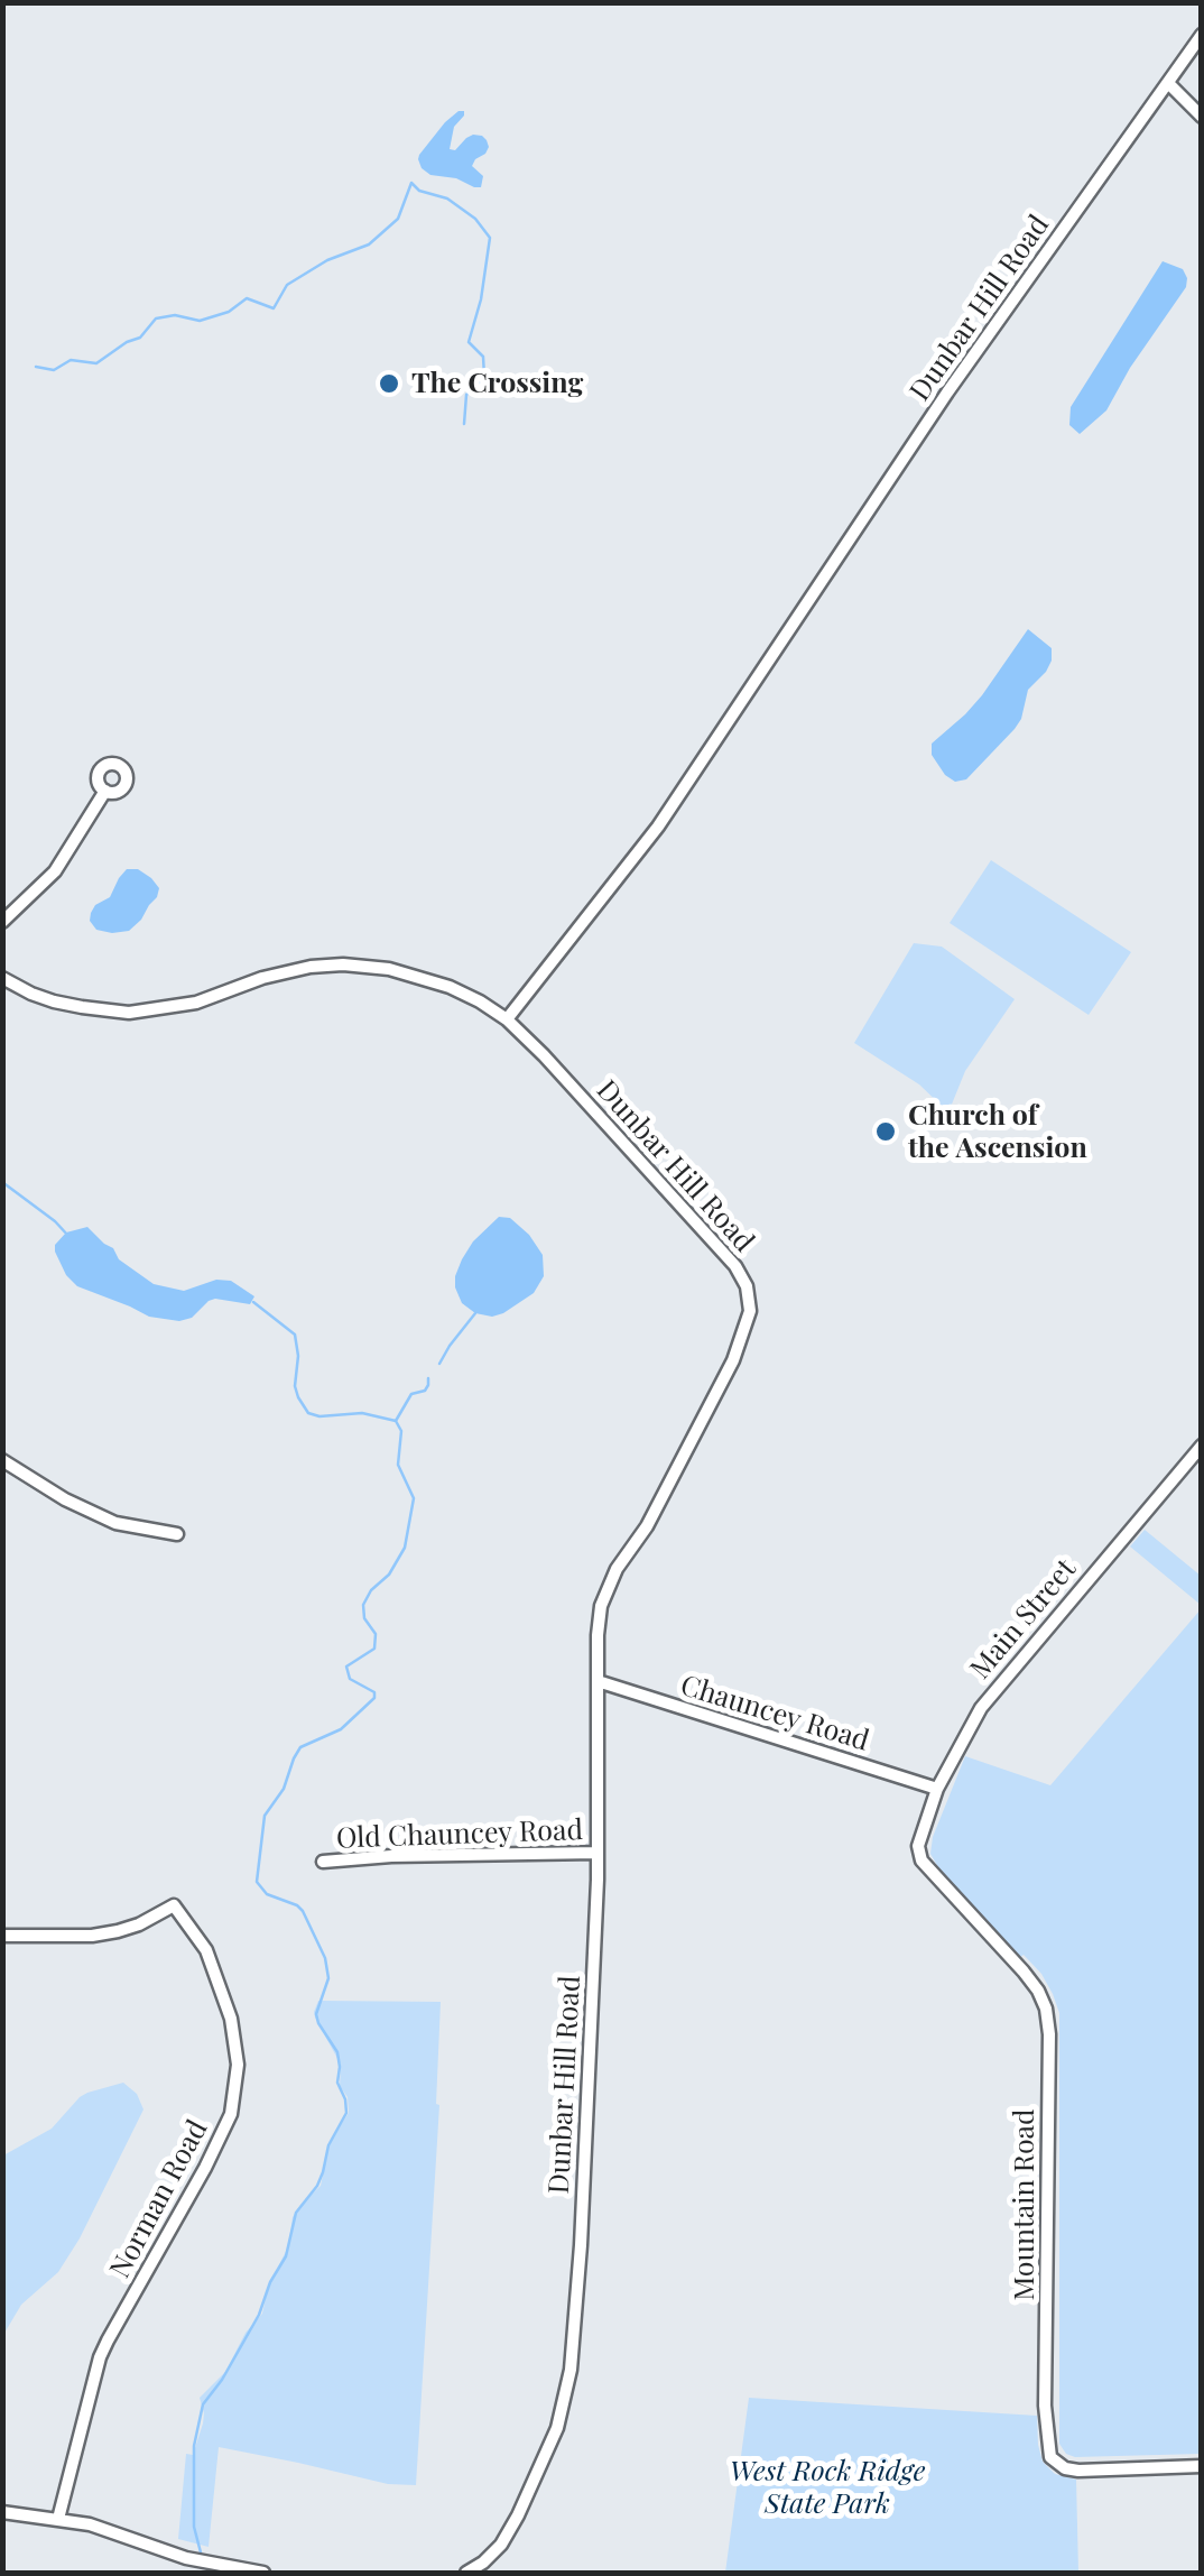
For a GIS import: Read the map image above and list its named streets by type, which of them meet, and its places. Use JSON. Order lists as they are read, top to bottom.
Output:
{
  "streets": {
    "street": [
      "Dunbar Hill Road",
      "Main Street",
      "Chauncey Road",
      "Old Chauncey Road",
      "Norman Road",
      "Mountain Road"
    ]
  },
  "crossings": [
    ["Dunbar Hill Road", "Chauncey Road"],
    ["Dunbar Hill Road", "Old Chauncey Road"],
    ["Main Street", "Chauncey Road"],
    ["Main Street", "Mountain Road"]
  ],
  "parks": ["West Rock Ridge State Park"],
  "places": ["The Crossing", "Church of the Ascension"]
}
